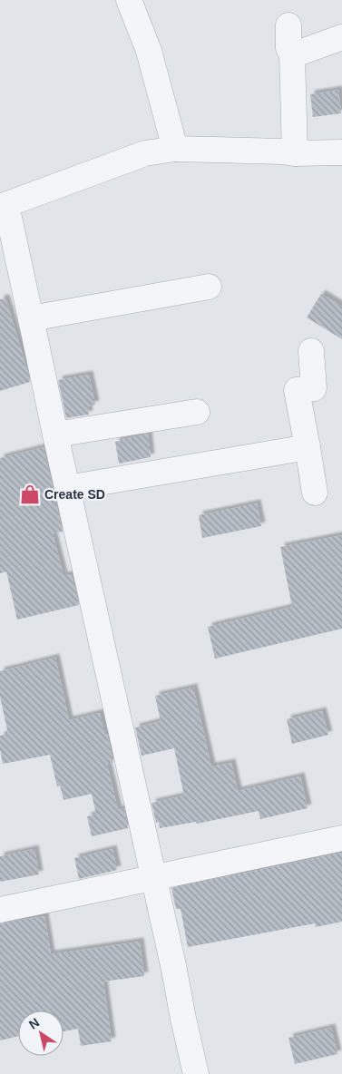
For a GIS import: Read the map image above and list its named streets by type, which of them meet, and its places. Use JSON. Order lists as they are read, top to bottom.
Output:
{
  "places": {
    "shop": ["Create SD"]
  },
  "north": "top left"
}
